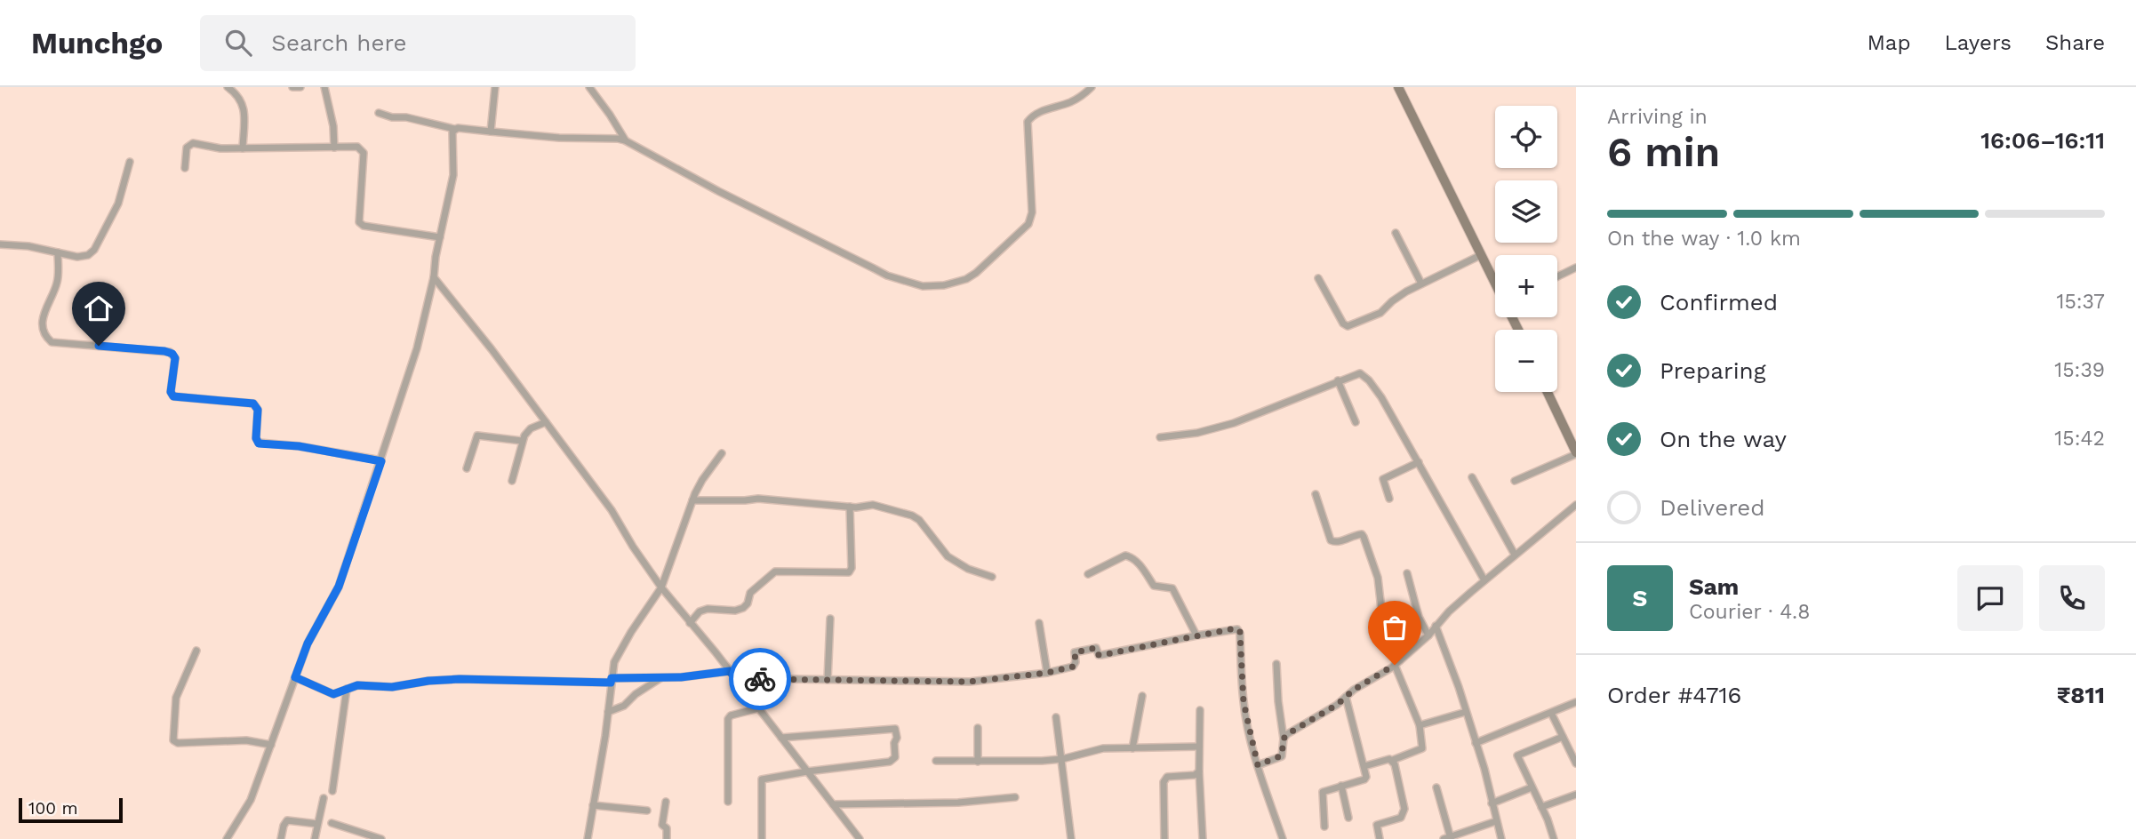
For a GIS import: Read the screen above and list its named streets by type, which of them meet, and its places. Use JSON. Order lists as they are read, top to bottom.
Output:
{
  "scale_bar": "100 m",
  "page": {
    "header": "Munchgo",
    "search": "Search here",
    "nav": ["Map", "Layers", "Share"],
    "heading": ["6 min", "Arriving in", "16:06–16:11"],
    "panel": [
      "Sam",
      "Courier · 4.8",
      "Order #4716",
      "₹811"
    ],
    "map_buttons": ["+", "−"],
    "bar": "On the way · 1.0 km",
    "list": [
      ["Confirmed", "15:37"],
      ["Preparing", "15:39"],
      ["On the way", "15:42"],
      "Delivered"
    ],
    "round": "S",
    "scale": "100 m"
  }
}
